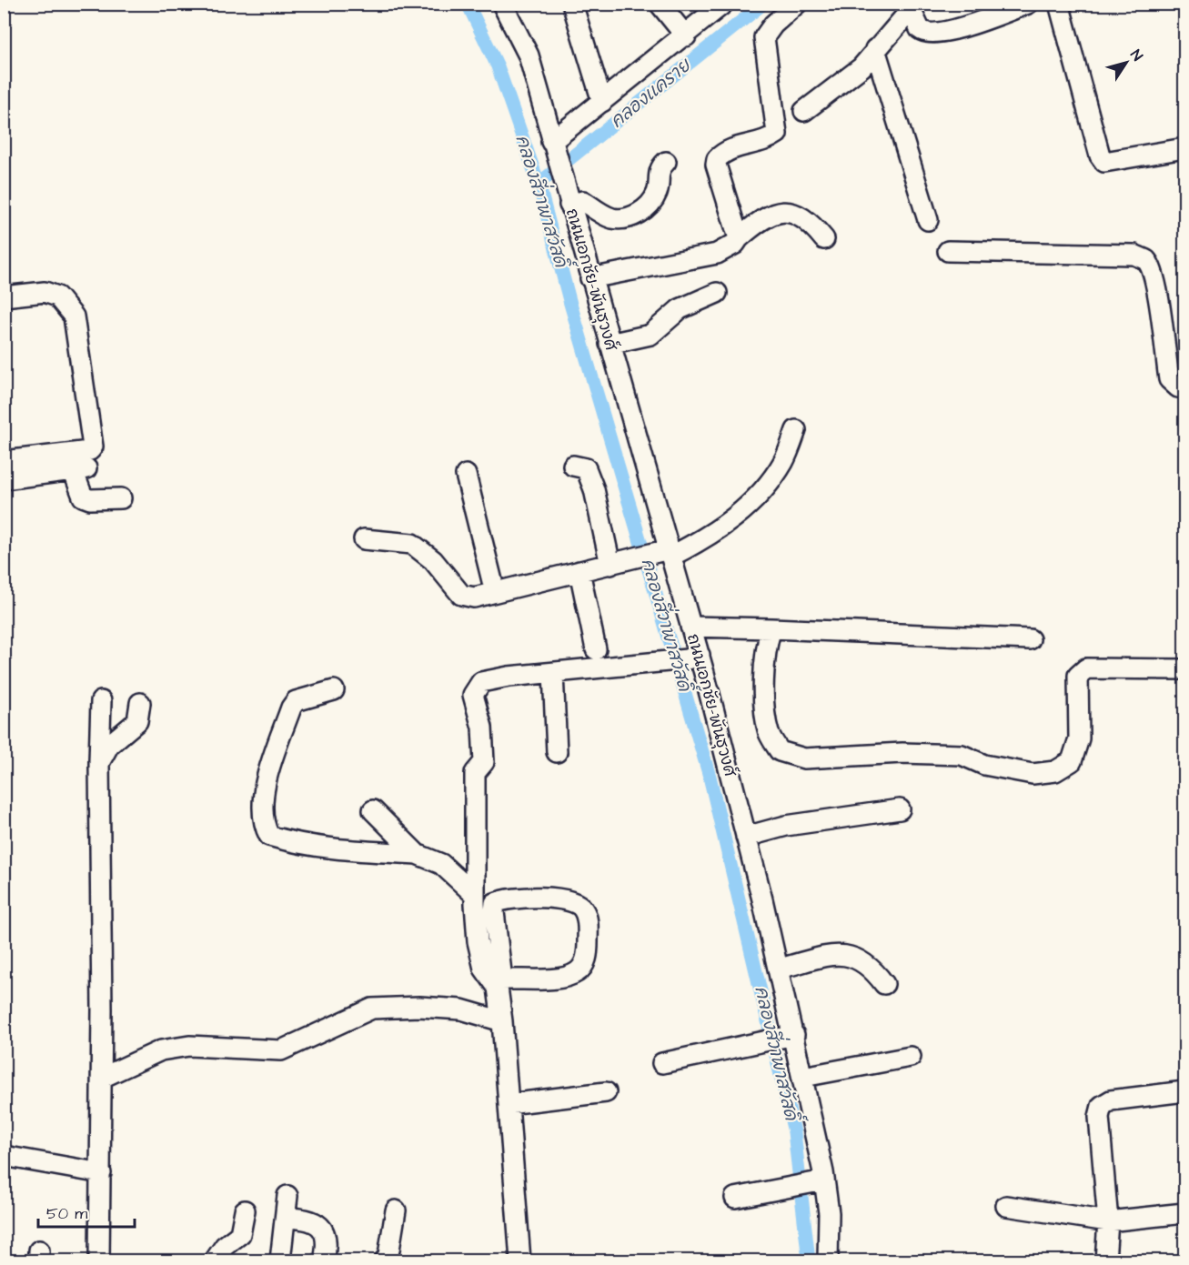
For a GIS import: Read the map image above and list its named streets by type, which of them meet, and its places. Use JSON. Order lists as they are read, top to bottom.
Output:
{
  "streets": {
    "street": ["ถนนเอกชัย-พันธุวงศ์"]
  },
  "water": ["คลองเเคราย", "คลองสี่วาพาสวัสดิ์"],
  "scale_bar": "50 m",
  "north": "top right"
}
